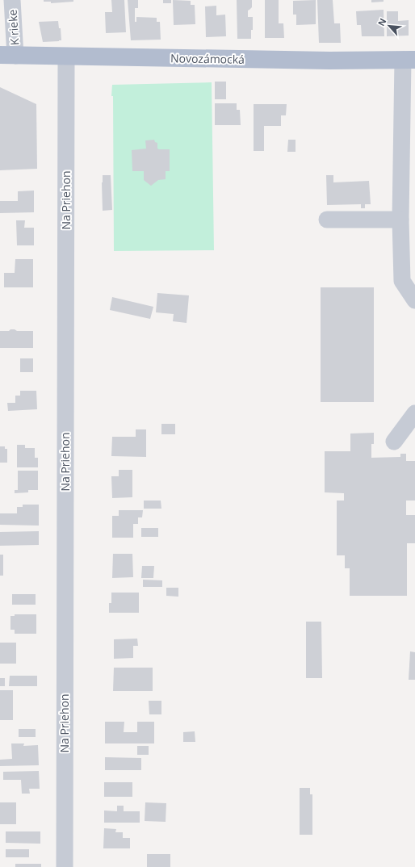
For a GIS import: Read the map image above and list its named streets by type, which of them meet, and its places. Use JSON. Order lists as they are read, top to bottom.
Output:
{
  "streets": {
    "main road": ["Novozámocká"],
    "street": ["K rieke", "Na Priehon"]
  },
  "crossings": [
    ["K rieke", "Novozámocká"],
    ["Novozámocká", "Na Priehon"]
  ],
  "north": "top left"
}
